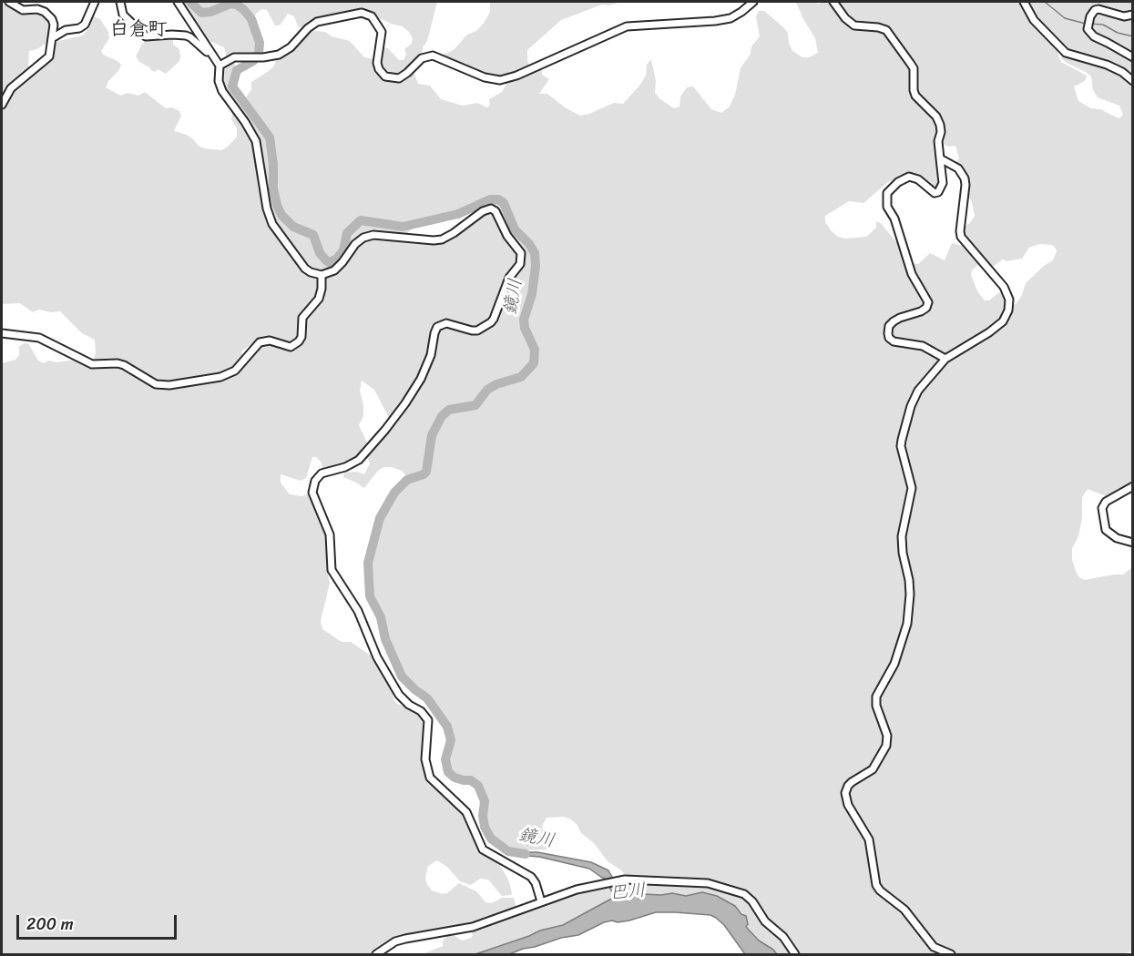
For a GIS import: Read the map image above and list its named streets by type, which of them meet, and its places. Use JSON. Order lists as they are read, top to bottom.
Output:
{
  "districts": ["白倉町"],
  "water": ["鏡川", "巴川"],
  "scale_bar": "200 m"
}
